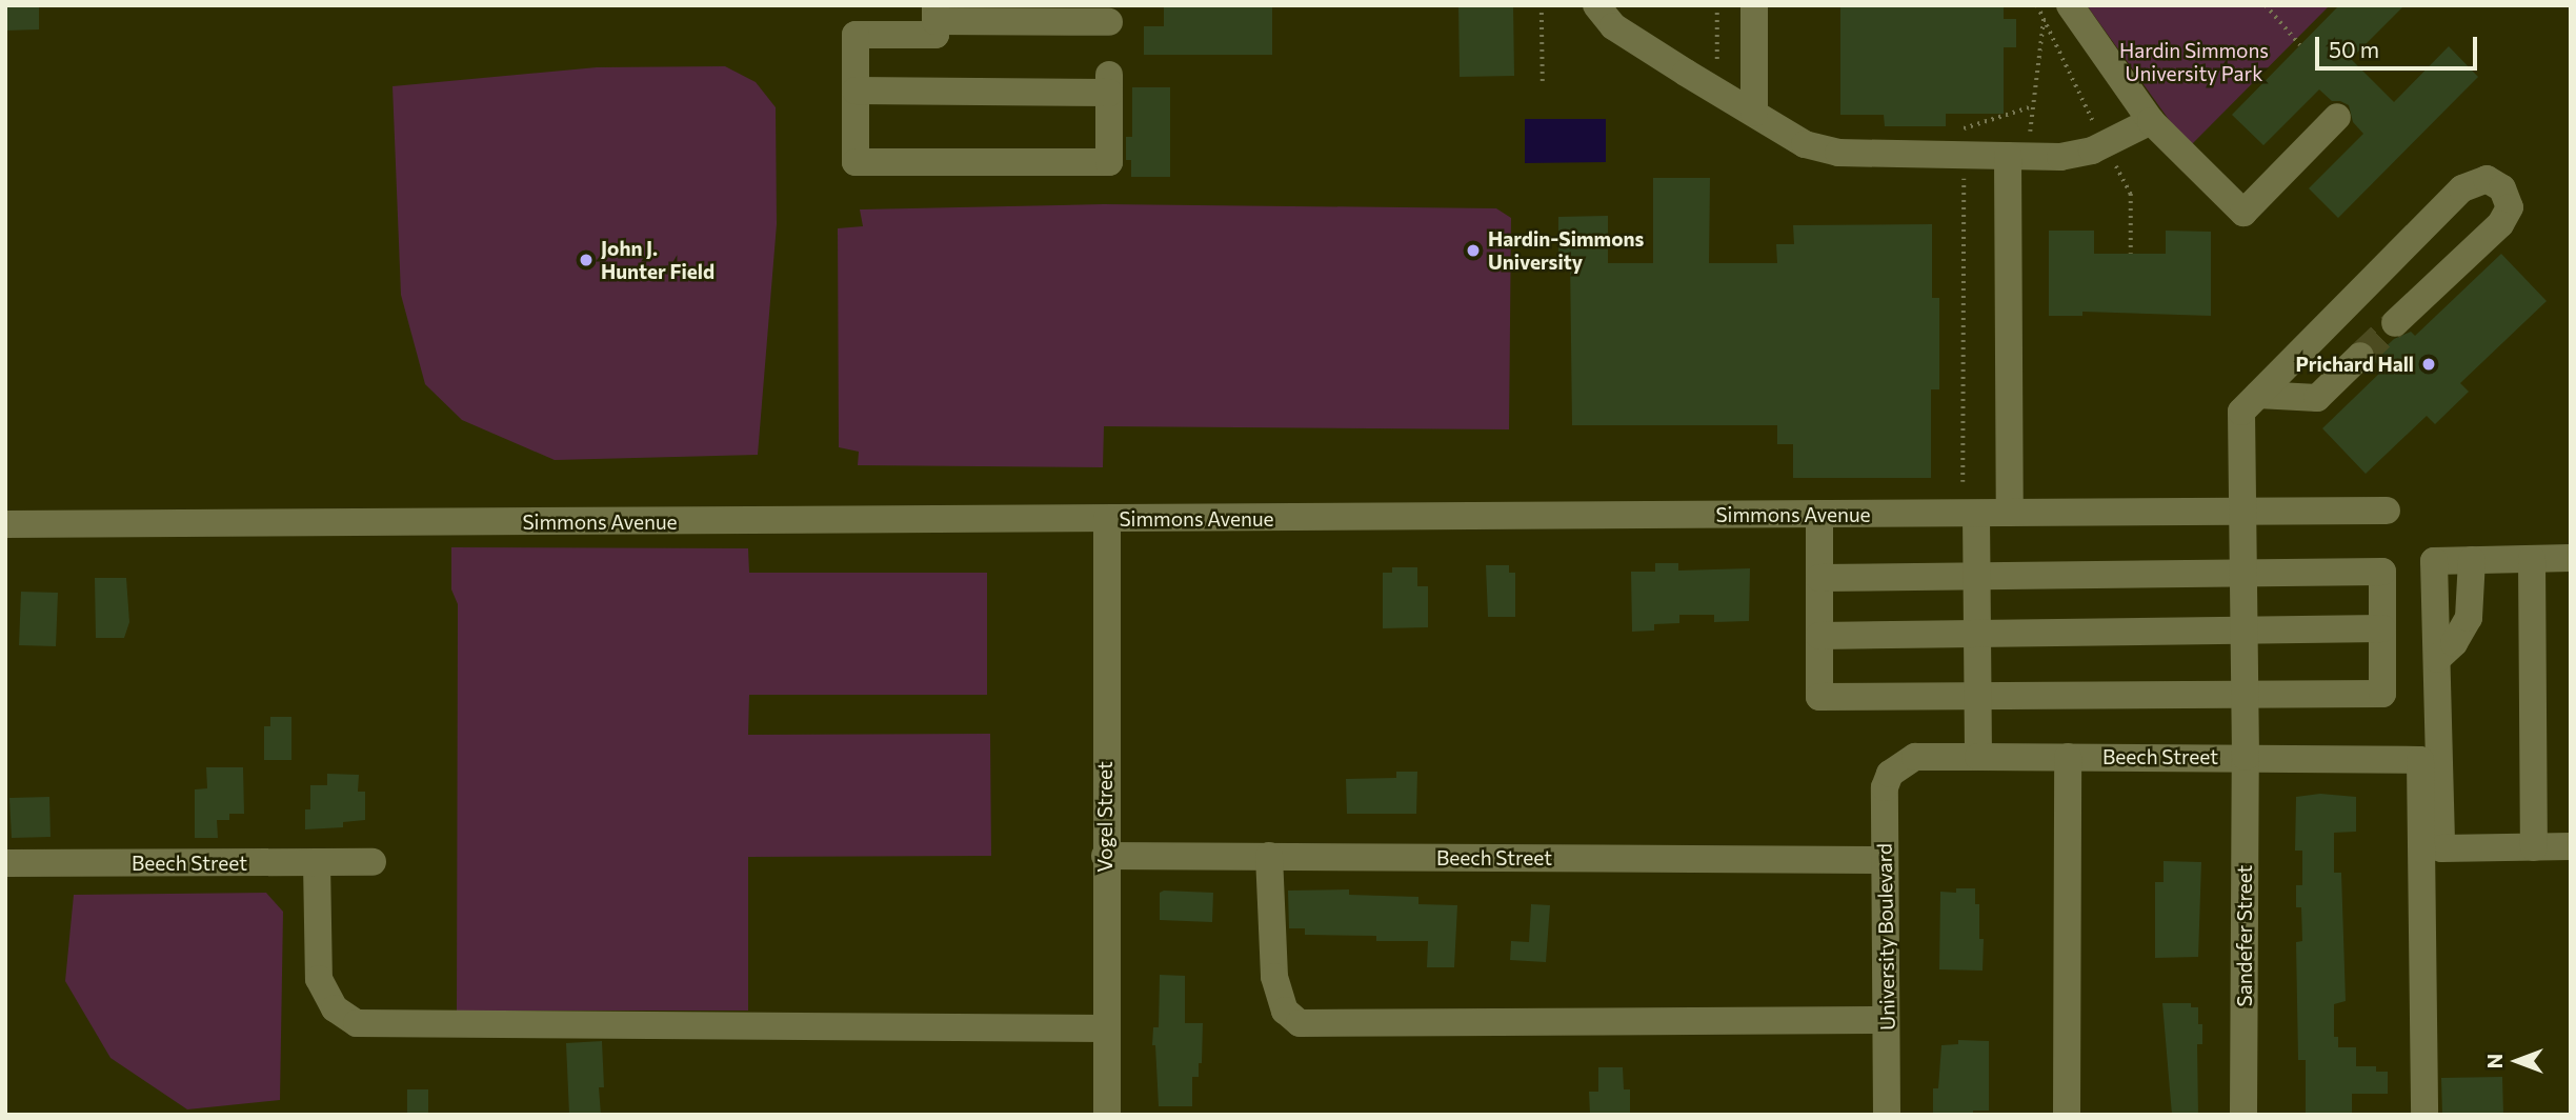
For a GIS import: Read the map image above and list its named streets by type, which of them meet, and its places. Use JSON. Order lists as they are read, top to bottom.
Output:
{
  "streets": {
    "street": [
      "Simmons Avenue",
      "Beech Street",
      "Vogel Street",
      "Sandefer Street",
      "University Boulevard"
    ]
  },
  "crossings": [
    ["Simmons Avenue", "Vogel Street"],
    ["Simmons Avenue", "Sandefer Street"],
    ["Beech Street", "Vogel Street"],
    ["Beech Street", "Sandefer Street"],
    ["Beech Street", "University Boulevard"]
  ],
  "parks": ["Hardin Simmons University Park"],
  "places": ["Hardin-Simmons University", "John J. Hunter Field", "Prichard Hall"],
  "scale_bar": "50 m",
  "north": "left"
}
